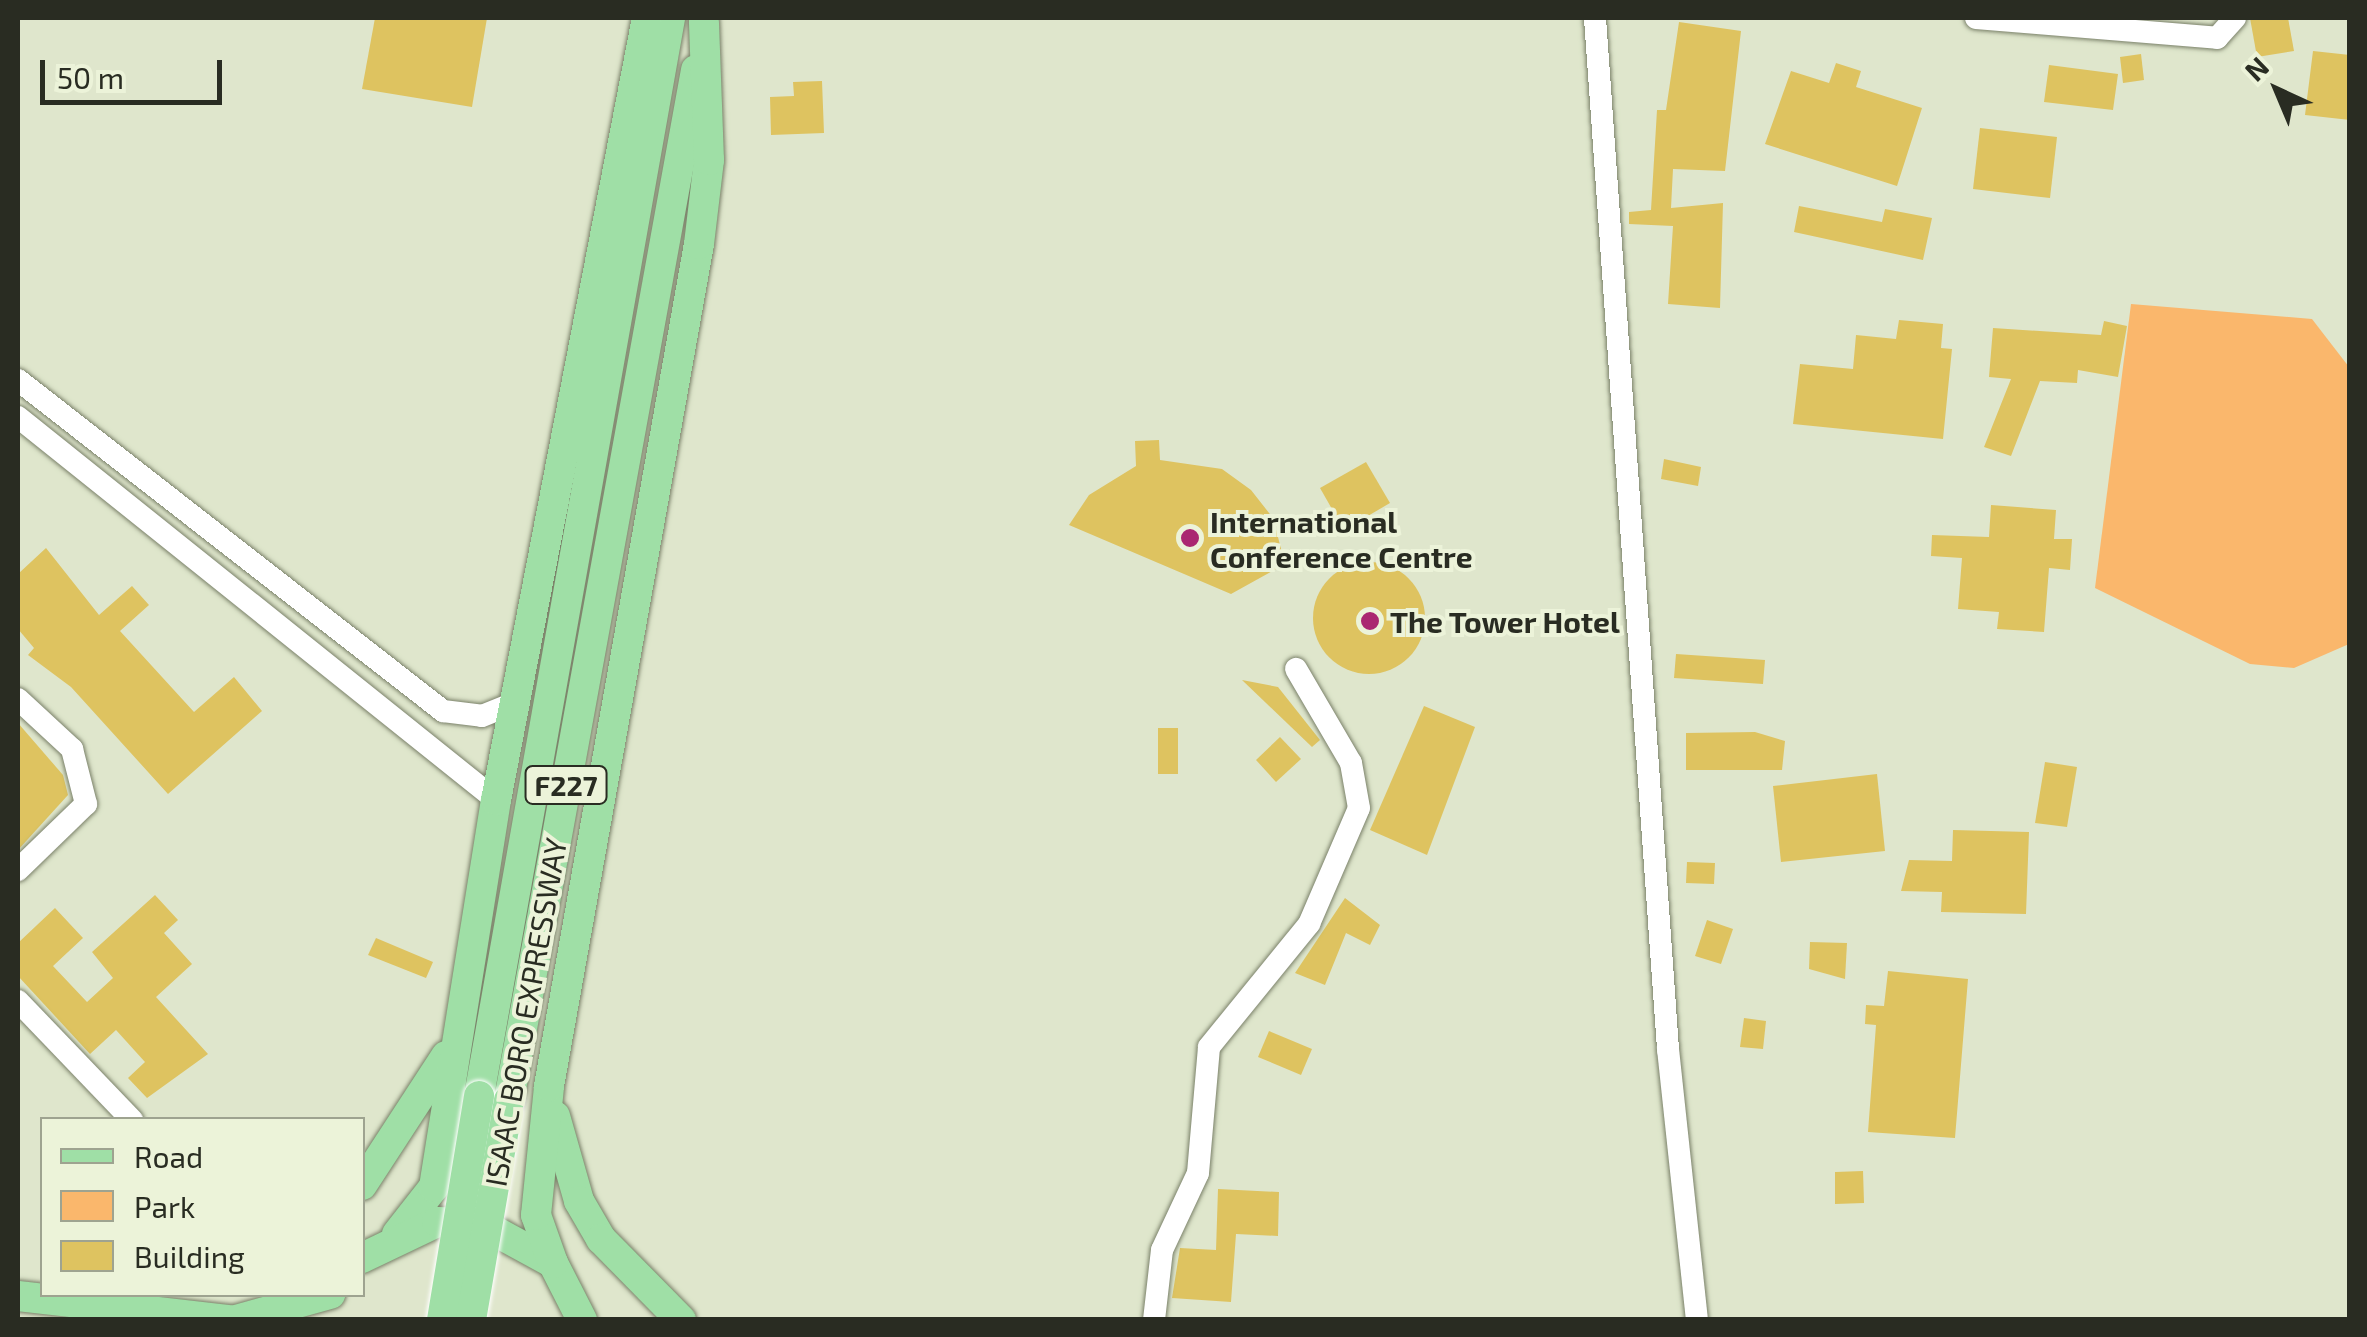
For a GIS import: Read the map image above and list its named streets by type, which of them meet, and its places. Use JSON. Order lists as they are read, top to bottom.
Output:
{
  "streets": {
    "main road": ["F227", "ISAAC BORO EXPRESSWAY"]
  },
  "places": ["International Conference Centre", "The Tower Hotel"],
  "legend": ["Road", "Park", "Building"],
  "scale_bar": "50 m",
  "north": "top left"
}
